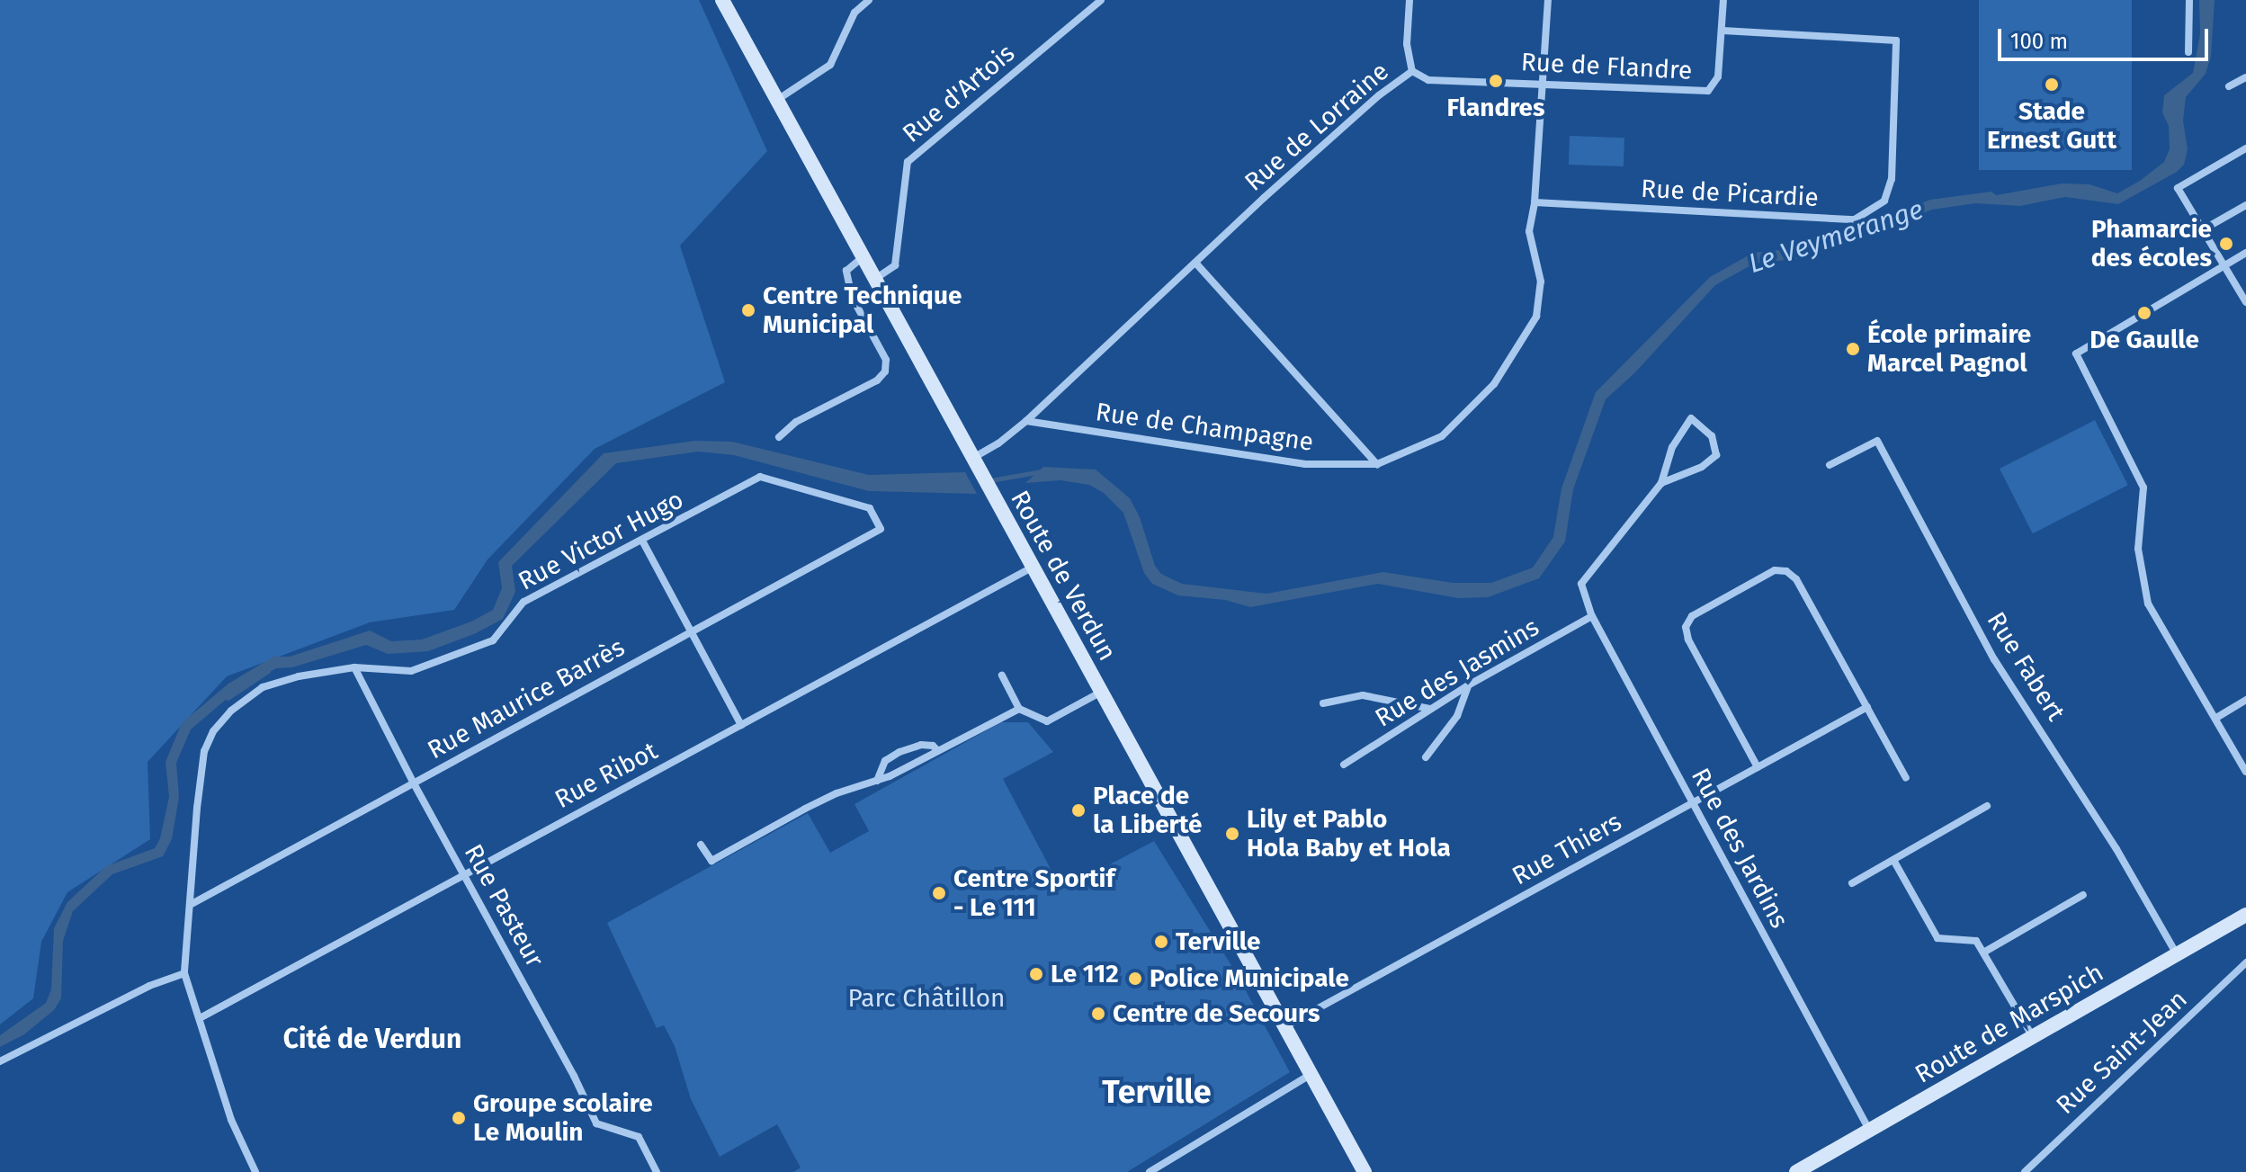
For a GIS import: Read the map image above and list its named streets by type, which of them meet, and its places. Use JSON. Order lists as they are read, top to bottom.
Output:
{
  "streets": {
    "main road": ["Route de Verdun", "Route de Marspich"],
    "street": [
      "Rue de Flandre",
      "Rue d'Artois",
      "Rue de Lorraine",
      "Rue de Picardie",
      "Rue de Champagne",
      "Rue Victor Hugo",
      "Rue Fabert",
      "Rue des Jasmins",
      "Rue Maurice Barrès",
      "Rue Ribot",
      "Rue des Jardins",
      "Rue Thiers",
      "Rue Pasteur",
      "Rue Saint-Jean"
    ]
  },
  "crossings": [
    ["Rue de Flandre", "Rue de Lorraine"],
    ["Rue de Flandre", "Rue de Picardie"],
    ["Rue de Flandre", "Rue de Champagne"],
    ["Rue d'Artois", "Route de Verdun"],
    ["Rue de Lorraine", "Rue de Champagne"],
    ["Rue de Lorraine", "Route de Verdun"],
    ["Rue de Picardie", "Rue de Champagne"],
    ["Rue Victor Hugo", "Rue Maurice Barrès"],
    ["Rue Victor Hugo", "Rue Pasteur"],
    ["Route de Verdun", "Rue Ribot"],
    ["Route de Verdun", "Rue Thiers"],
    ["Rue Fabert", "Route de Marspich"],
    ["Rue des Jasmins", "Rue des Jardins"],
    ["Rue Maurice Barrès", "Rue Pasteur"],
    ["Rue Ribot", "Rue Pasteur"],
    ["Rue des Jardins", "Rue Thiers"],
    ["Rue des Jardins", "Route de Marspich"]
  ],
  "districts": ["Cité de Verdun", "Terville"],
  "water": ["Le Veymerange"],
  "parks": ["Parc Châtillon"],
  "places": [
    "Flandres",
    "Stade Ernest Gutt",
    "Phamarcie des écoles",
    "Centre Technique Municipal",
    "De Gaulle",
    "École primaire Marcel Pagnol",
    "Place de la Liberté",
    "Lily et Pablo Hola Baby et Hola",
    "Centre Sportif - Le 111",
    "Terville",
    "Le 112",
    "Police Municipale",
    "Centre de Secours",
    "Groupe scolaire Le Moulin"
  ],
  "scale_bar": "100 m"
}
